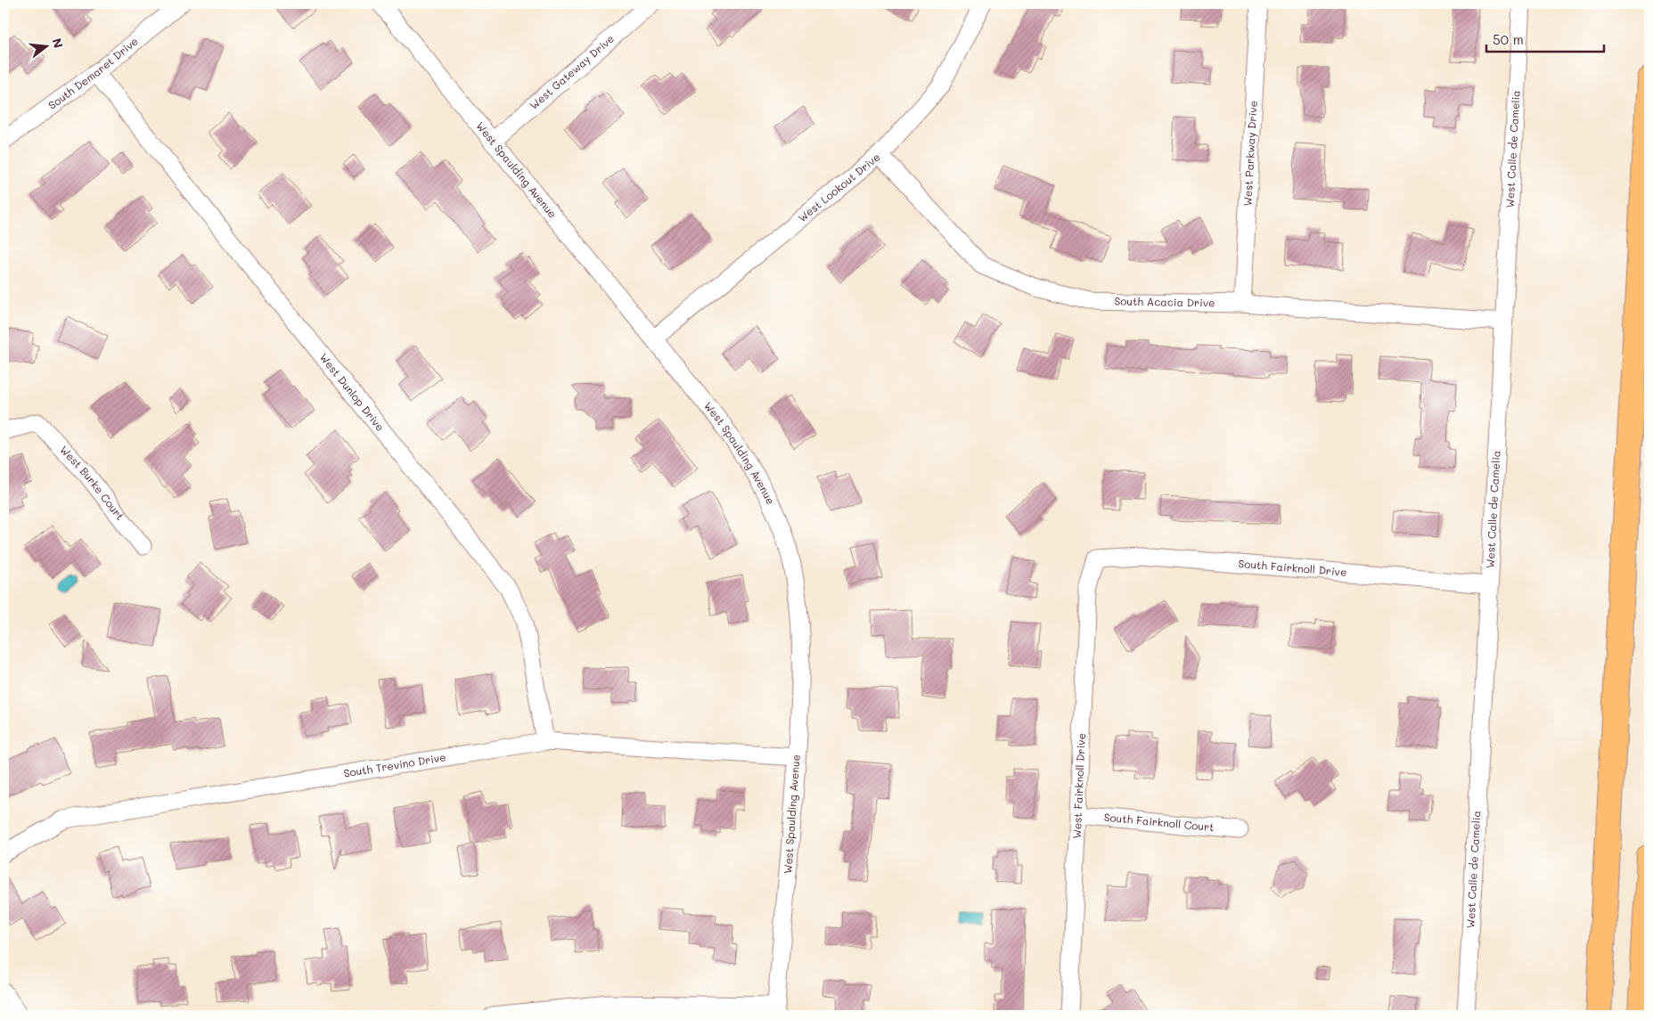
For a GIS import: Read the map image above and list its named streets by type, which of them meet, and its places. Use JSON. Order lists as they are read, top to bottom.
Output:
{
  "streets": {
    "street": [
      "West Gateway Drive",
      "South Demaret Drive",
      "West Calle de Camelia",
      "West Parkway Drive",
      "West Spaulding Avenue",
      "West Lookout Drive",
      "South Acacia Drive",
      "West Dunlop Drive",
      "West Burke Court",
      "South Fairknoll Drive",
      "South Trevino Drive",
      "West Fairknoll Drive",
      "South Fairknoll Court"
    ]
  },
  "crossings": [
    ["West Gateway Drive", "West Spaulding Avenue"],
    ["South Demaret Drive", "West Dunlop Drive"],
    ["West Calle de Camelia", "South Acacia Drive"],
    ["West Calle de Camelia", "South Fairknoll Drive"],
    ["West Parkway Drive", "South Acacia Drive"],
    ["West Spaulding Avenue", "West Lookout Drive"],
    ["West Spaulding Avenue", "South Trevino Drive"],
    ["West Lookout Drive", "South Acacia Drive"],
    ["West Dunlop Drive", "South Trevino Drive"],
    ["South Fairknoll Drive", "West Fairknoll Drive"],
    ["West Fairknoll Drive", "South Fairknoll Court"]
  ],
  "scale_bar": "50 m",
  "north": "right"
}
